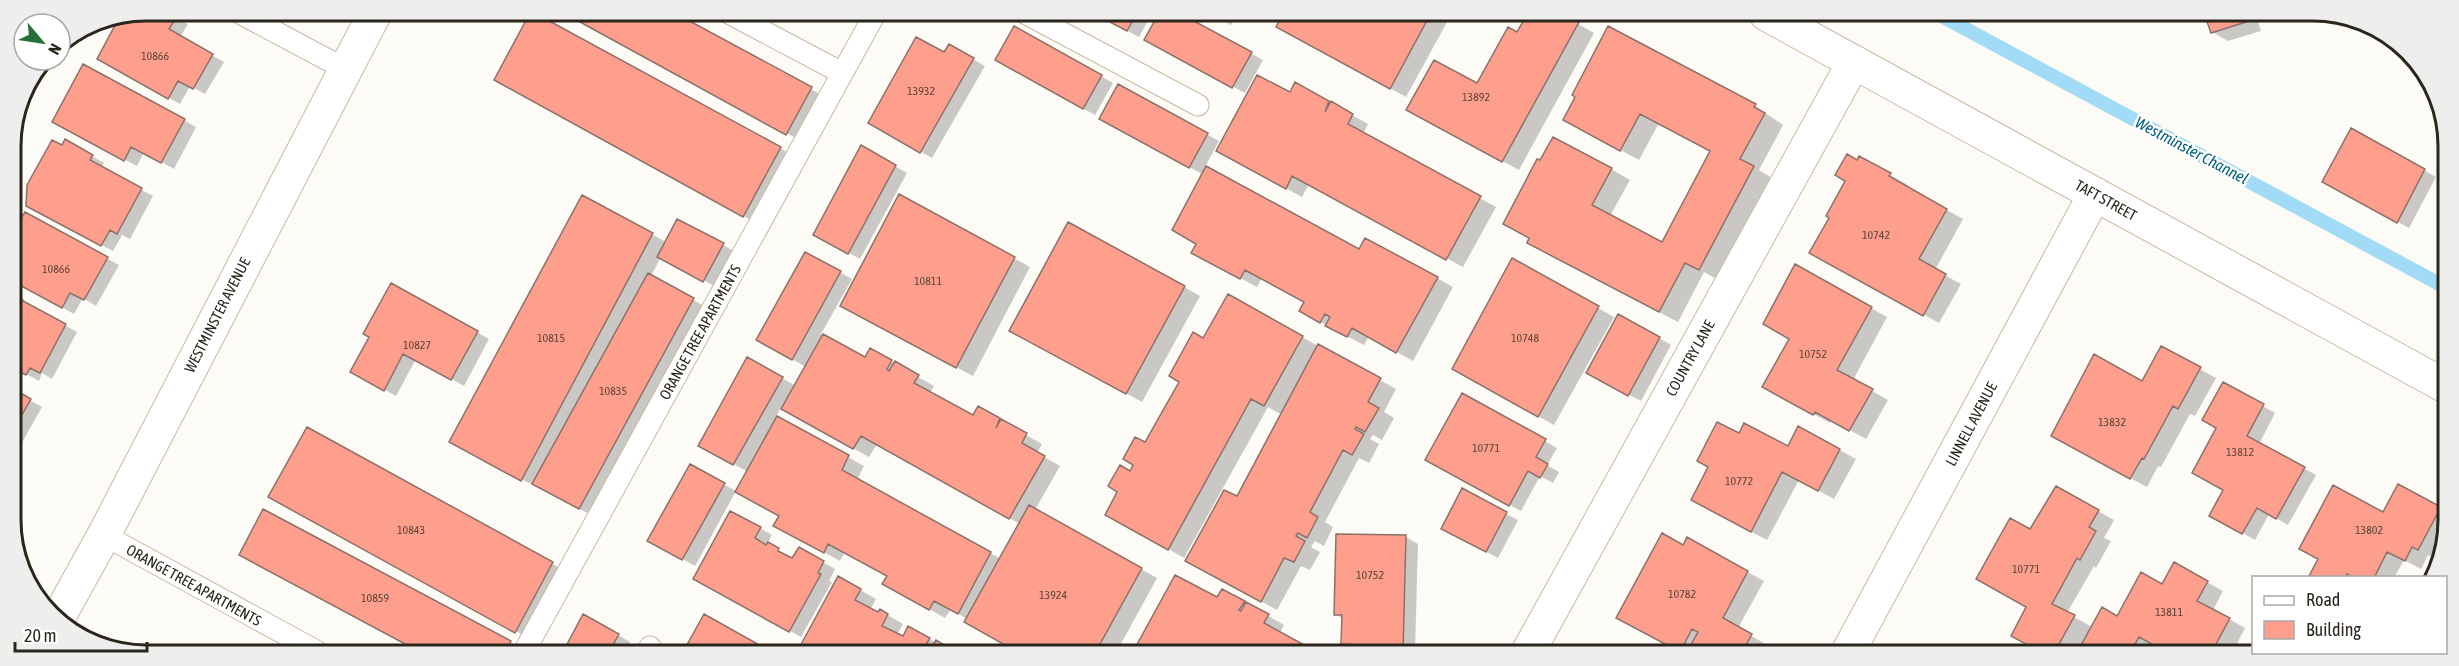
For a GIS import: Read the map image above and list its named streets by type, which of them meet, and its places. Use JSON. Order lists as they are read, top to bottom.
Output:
{
  "streets": {
    "street": [
      "TAFT STREET",
      "WESTMINSTER AVENUE",
      "COUNTRY LANE",
      "LINNELL AVENUE"
    ],
    "lane": ["ORANGE TREE APARTMENTS"]
  },
  "crossings": [
    ["TAFT STREET", "COUNTRY LANE"],
    ["TAFT STREET", "LINNELL AVENUE"],
    ["WESTMINSTER AVENUE", "ORANGE TREE APARTMENTS"]
  ],
  "water": ["Westminster Channel"],
  "house_numbers": [
    "10866",
    "13932",
    "13892",
    "10742",
    "10866",
    "10811",
    "10815",
    "10748",
    "10827",
    "10752",
    "10835",
    "13832",
    "10771",
    "13812",
    "10772",
    "10843",
    "13802",
    "10771",
    "10752",
    "10782",
    "13924",
    "10859",
    "13811"
  ],
  "legend": ["Road", "Building"],
  "scale_bar": "20 m",
  "north": "bottom right"
}
